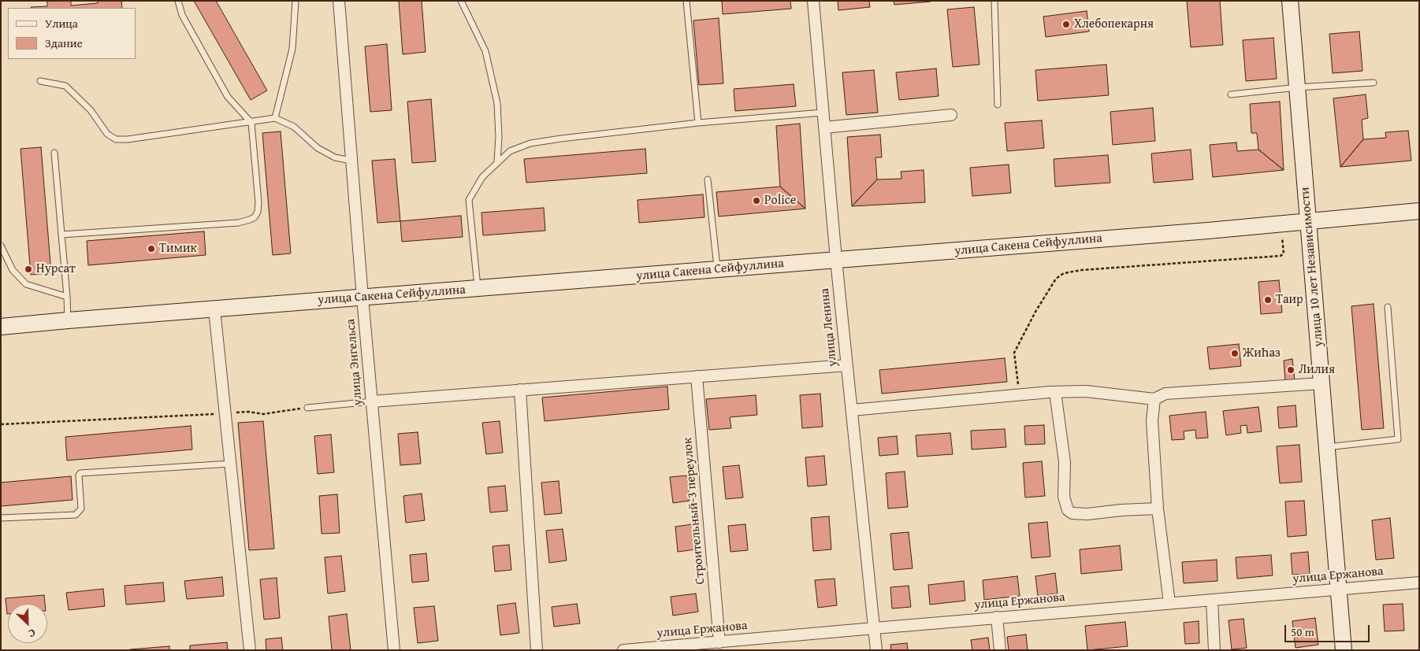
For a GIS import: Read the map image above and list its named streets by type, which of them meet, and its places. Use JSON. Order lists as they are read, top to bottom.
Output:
{
  "streets": {
    "street": [
      "улица Сакена Сейфуллина",
      "улица 10 лет Независимости",
      "улица Ленина",
      "улица Энгельса",
      "Строительный-3 переулок",
      "улица Ержанова"
    ]
  },
  "crossings": [
    ["улица Сакена Сейфуллина", "улица 10 лет Независимости"],
    ["улица Сакена Сейфуллина", "улица Ленина"],
    ["улица Сакена Сейфуллина", "улица Энгельса"],
    ["улица 10 лет Независимости", "улица Ержанова"],
    ["улица Ленина", "улица Ержанова"],
    ["Строительный-3 переулок", "улица Ержанова"]
  ],
  "places": [
    "Хлебопекарня",
    "Police",
    "Тимик",
    "Нурсат",
    "Таир",
    "ЖиҺаз",
    "Лилия"
  ],
  "legend": ["Улица", "Здание"],
  "scale_bar": "50 m",
  "north": "bottom right"
}
